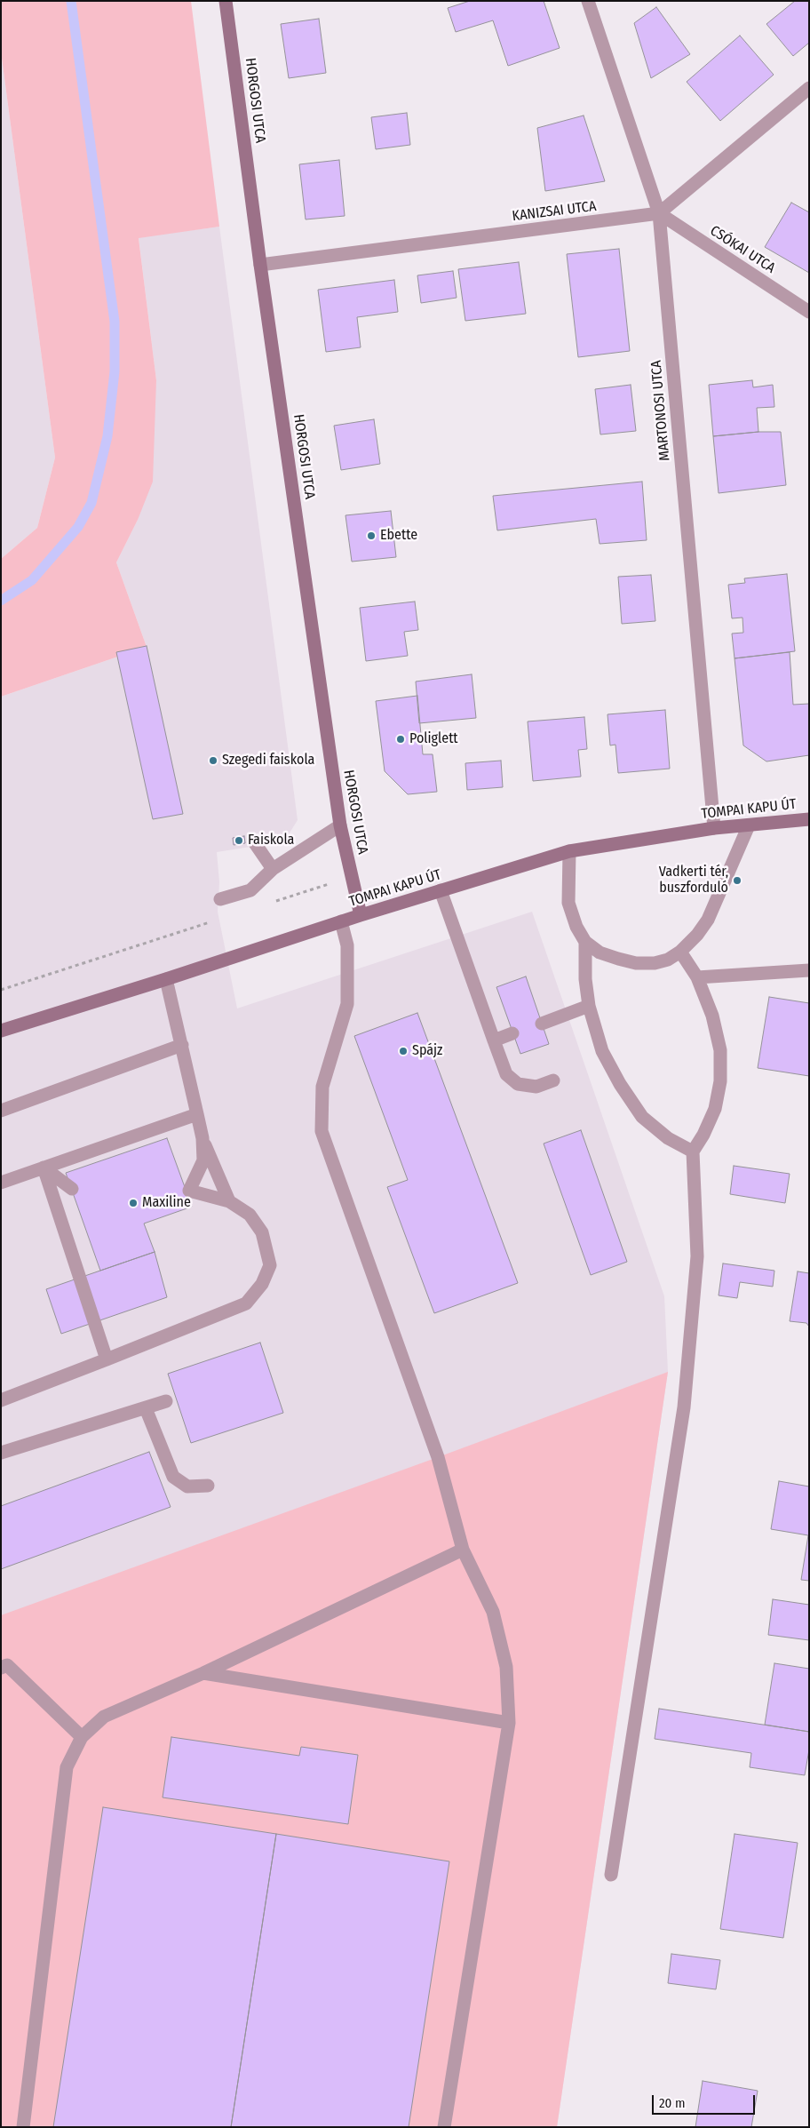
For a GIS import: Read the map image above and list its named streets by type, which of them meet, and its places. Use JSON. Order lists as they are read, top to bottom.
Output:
{
  "streets": {
    "street": [
      "HORGOSI UTCA",
      "KANIZSAI UTCA",
      "CSÓKAI UTCA",
      "MARTONOSI UTCA",
      "TOMPAI KAPU ÚT"
    ]
  },
  "crossings": [
    ["HORGOSI UTCA", "KANIZSAI UTCA"],
    ["HORGOSI UTCA", "TOMPAI KAPU ÚT"],
    ["KANIZSAI UTCA", "CSÓKAI UTCA"],
    ["KANIZSAI UTCA", "MARTONOSI UTCA"],
    ["CSÓKAI UTCA", "MARTONOSI UTCA"],
    ["MARTONOSI UTCA", "TOMPAI KAPU ÚT"]
  ],
  "places": [
    "Ebette",
    "Poliglett",
    "Szegedi faiskola",
    "Faiskola",
    "Vadkerti tér, buszforduló",
    "Spájz",
    "Maxiline"
  ],
  "scale_bar": "20 m"
}
